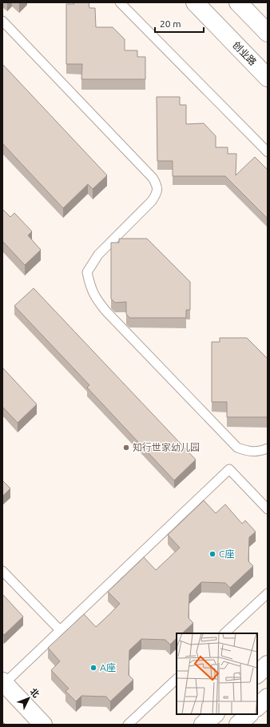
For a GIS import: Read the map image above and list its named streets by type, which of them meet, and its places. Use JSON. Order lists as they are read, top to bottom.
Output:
{
  "streets": {
    "main road": ["创业路"]
  },
  "places": ["知行世家幼儿园", "C座", "A座"],
  "scale_bar": "20 m",
  "north": "top right"
}
